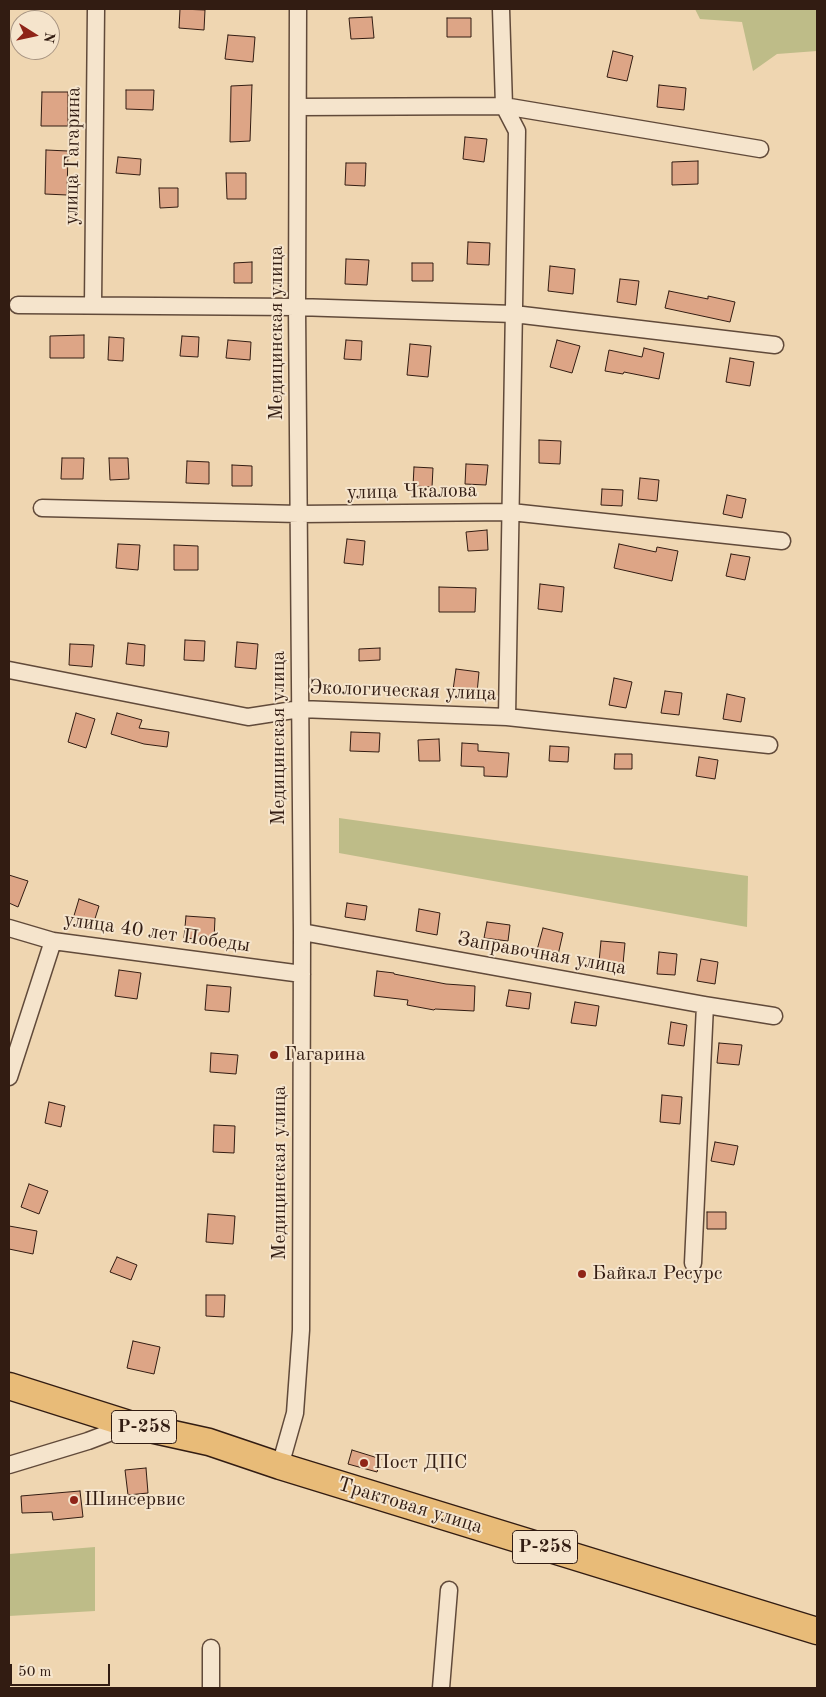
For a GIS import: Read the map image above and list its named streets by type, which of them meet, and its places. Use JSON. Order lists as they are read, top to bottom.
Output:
{
  "streets": {
    "highway": ["Р-258", "Трактовая улица"],
    "street": [
      "улица Гагарина",
      "Медицинская улица",
      "улица Чкалова",
      "Экологическая улица",
      "улица 40 лет Победы",
      "Заправочная улица"
    ]
  },
  "crossings": [
    ["Медицинская улица", "улица Чкалова"],
    ["Медицинская улица", "Экологическая улица"],
    ["Медицинская улица", "улица 40 лет Победы"],
    ["Медицинская улица", "Заправочная улица"],
    ["Медицинская улица", "Трактовая улица"]
  ],
  "places": [
    "Гагарина",
    "Байкал Ресурс",
    "Пост ДПС",
    "Шинсервис"
  ],
  "scale_bar": "50 m",
  "north": "right"
}
